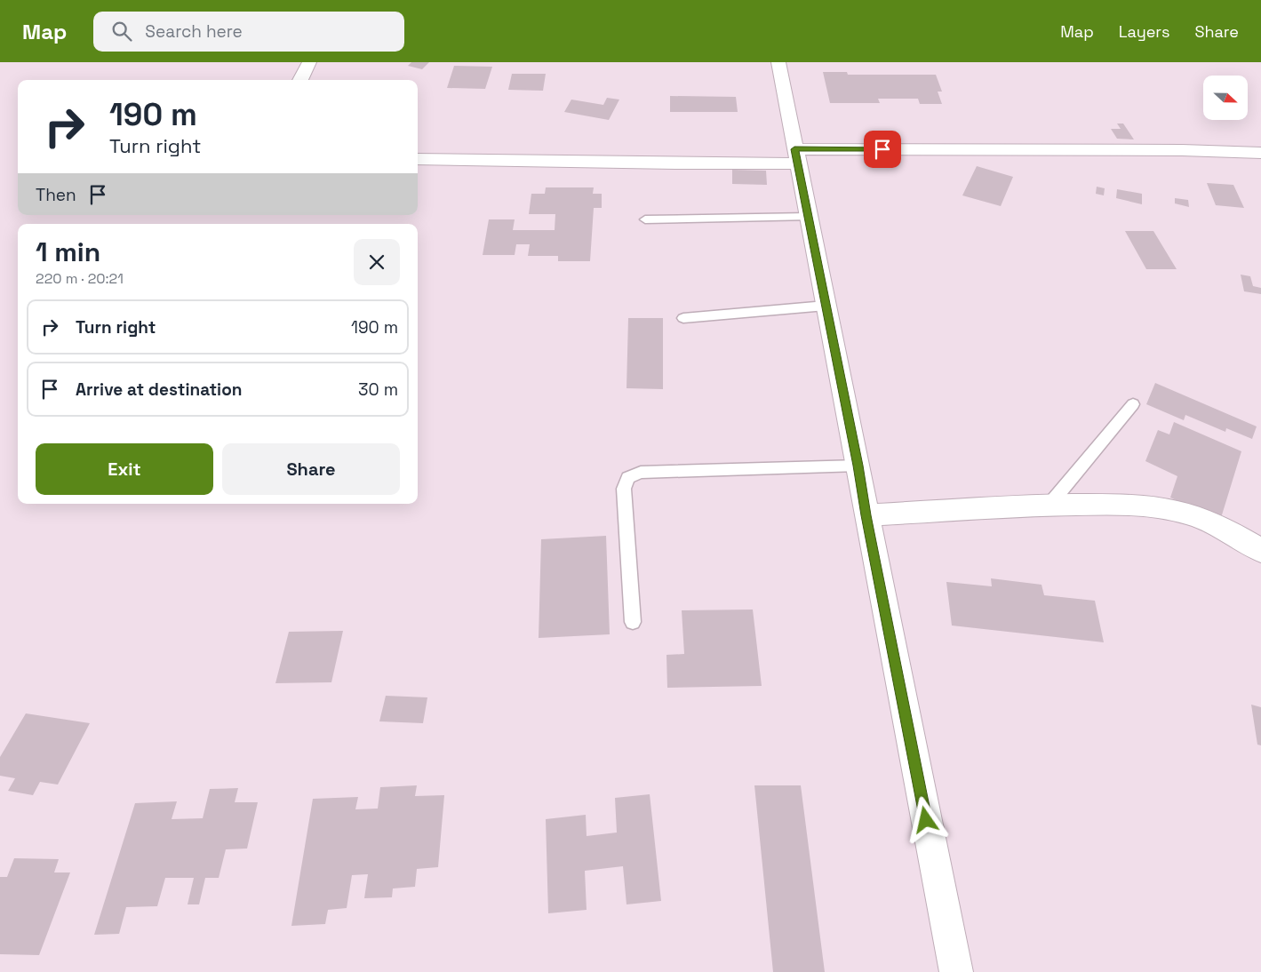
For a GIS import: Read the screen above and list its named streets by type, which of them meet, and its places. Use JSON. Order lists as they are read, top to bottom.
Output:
{
  "north": "right",
  "page": {
    "header": "Map",
    "search": "Search here",
    "nav": ["Map", "Layers", "Share"],
    "turn": ["190 m", "Turn right"],
    "then": "Then",
    "heading": ["1 min", "220 m · 20:21"],
    "list": [
      {
        "name": "Turn right",
        "value": "190 m"
      },
      {
        "name": "Arrive at destination",
        "value": "30 m"
      }
    ],
    "buttons": ["Exit", "Share"]
  }
}
